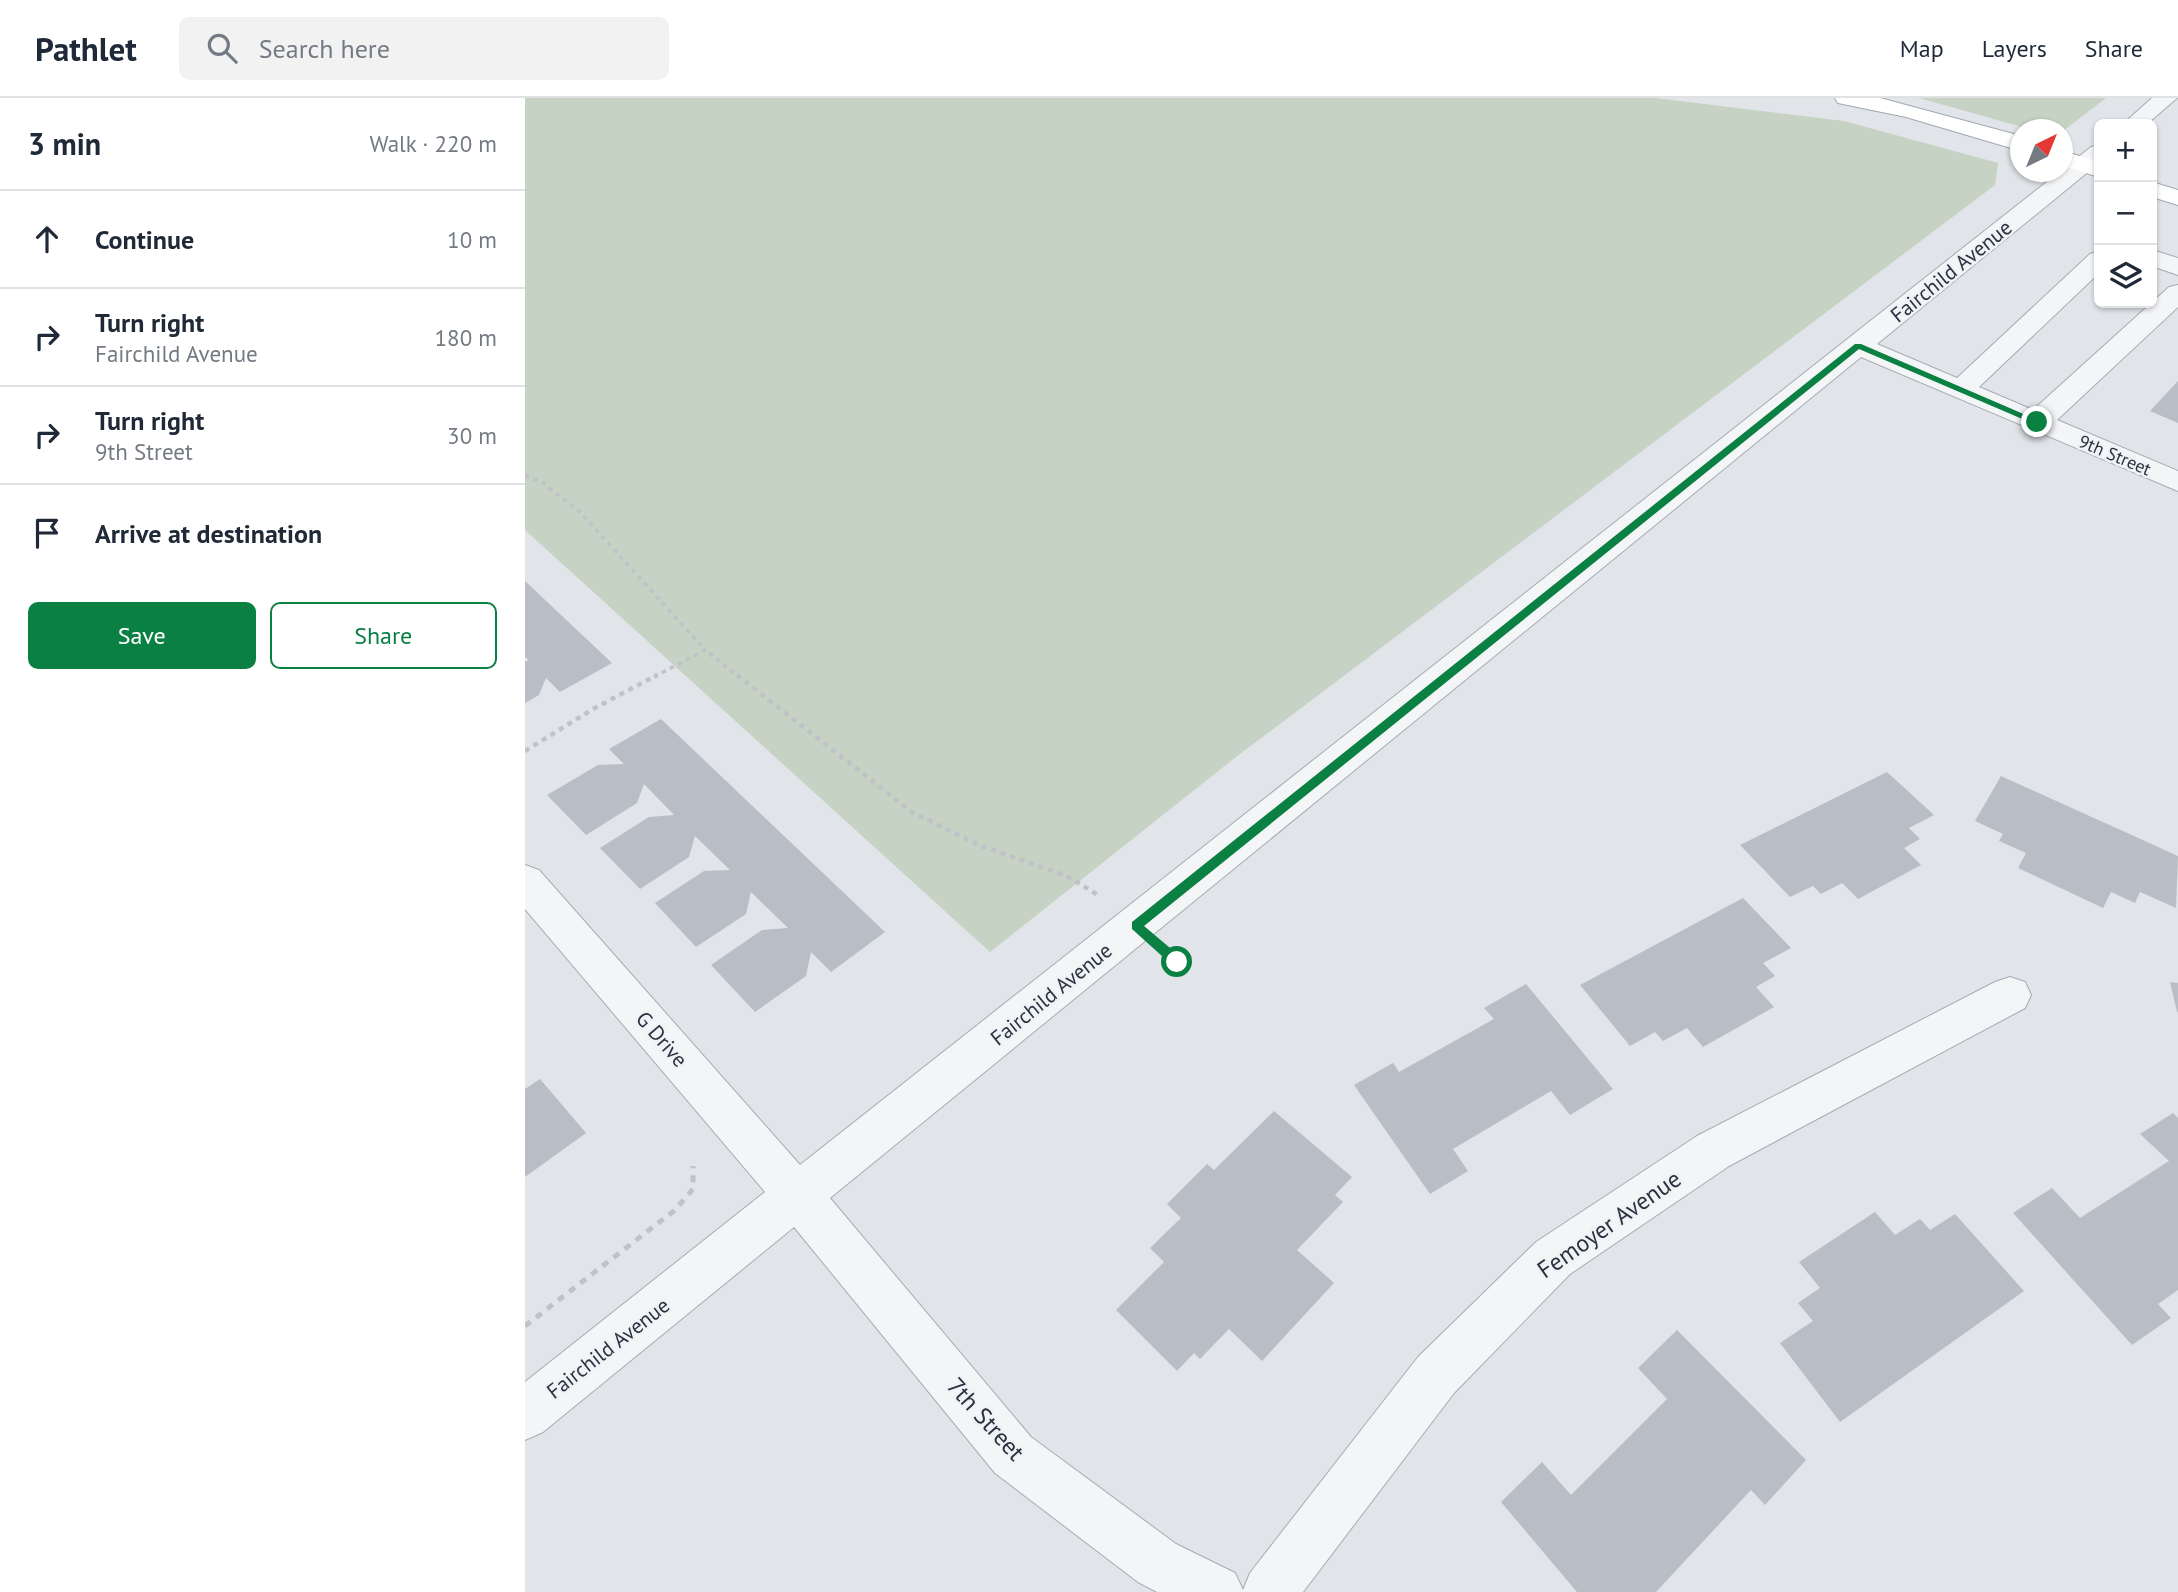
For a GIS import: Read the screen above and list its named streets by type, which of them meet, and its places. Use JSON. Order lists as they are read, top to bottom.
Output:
{
  "streets": {
    "street": [
      "Fairchild Avenue",
      "9th Street",
      "G Drive",
      "Femoyer Avenue",
      "7th Street"
    ]
  },
  "crossings": [
    ["Fairchild Avenue", "9th Street"],
    ["Fairchild Avenue", "G Drive"],
    ["Fairchild Avenue", "7th Street"],
    ["G Drive", "7th Street"]
  ],
  "north": "top right",
  "page": {
    "header": "Pathlet",
    "search": "Search here",
    "nav": ["Map", "Layers", "Share"],
    "heading": ["3 min", "Walk · 220 m"],
    "map_buttons": ["+", "−"],
    "list": [
      ["Continue", "10 m"],
      ["Turn right", "Fairchild Avenue", "180 m"],
      ["Turn right", "9th Street", "30 m"],
      "Arrive at destination"
    ],
    "buttons": ["Save", "Share"]
  }
}
